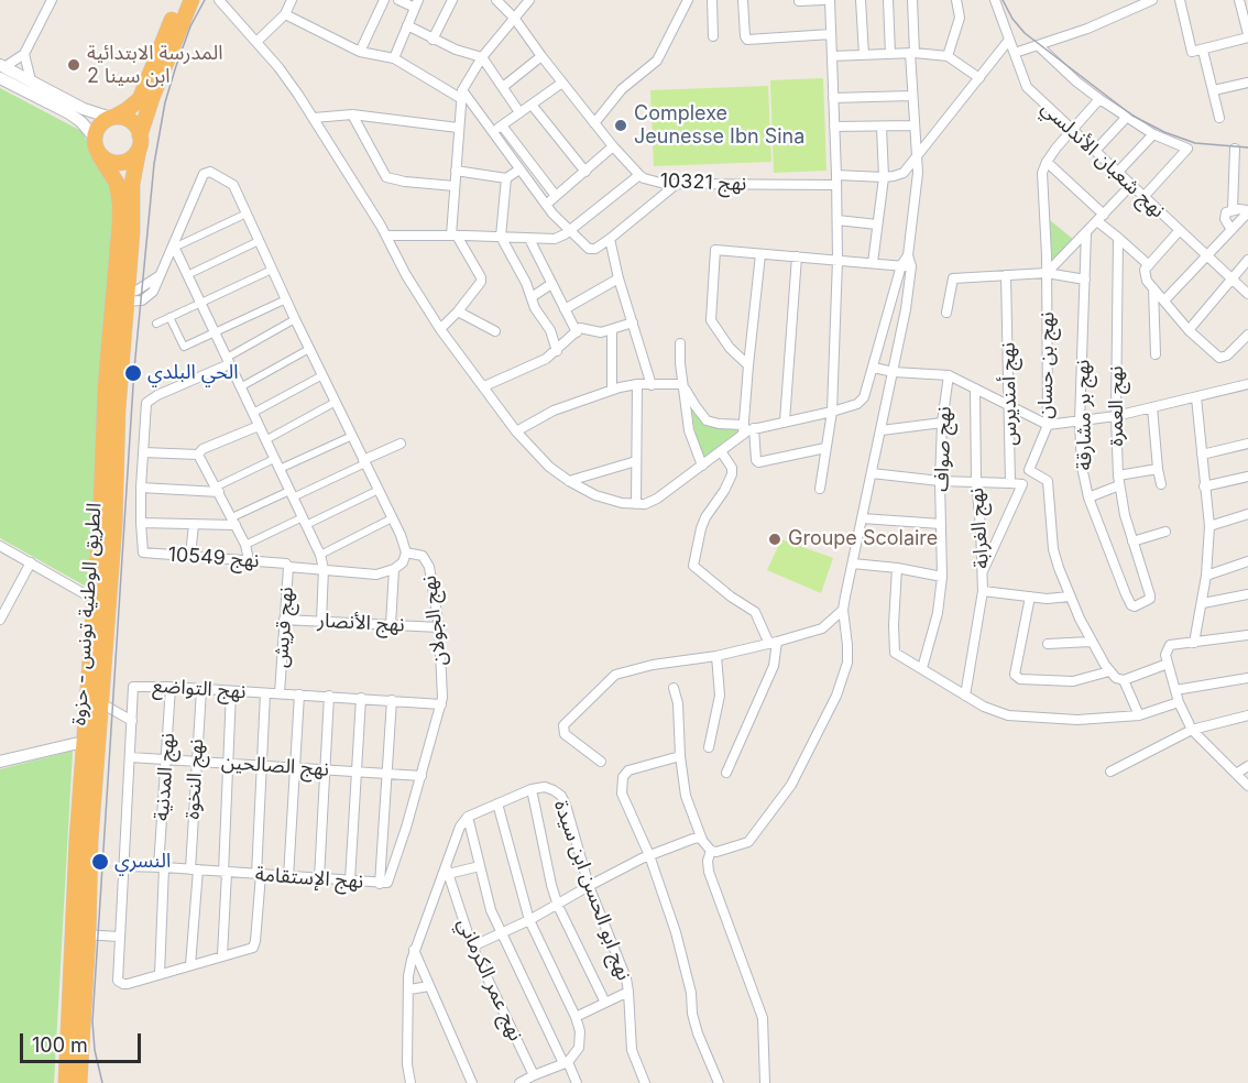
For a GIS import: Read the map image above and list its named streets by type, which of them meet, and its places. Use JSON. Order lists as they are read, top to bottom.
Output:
{
  "streets": {
    "highway": ["الطريق الوطنية تونس - حزوة"],
    "street": [
      "نهج شعبان الأندلسي",
      "نهج 10321",
      "نهج بن حسان",
      "نهج أمنديرس",
      "نهج العمرة",
      "نهج بر مشارقة",
      "نهج صواف",
      "نهج الغرابة",
      "نهج 10549",
      "نهج الجولان",
      "نهج الأنصار",
      "نهج قريش",
      "نهج التواضع",
      "نهج الصالحين",
      "نهج المدنية",
      "نهج النخوة",
      "نهج الإستقامة",
      "نهج ابو الحسن ابن سيدة",
      "نهج عمر الكرماني"
    ]
  },
  "crossings": [
    ["نهج العمرة", "نهج بر مشارقة"],
    ["نهج 10549", "نهج قريش"],
    ["نهج الجولان", "نهج الأنصار"],
    ["نهج الجولان", "نهج التواضع"],
    ["نهج الجولان", "نهج الإستقامة"],
    ["نهج الأنصار", "نهج قريش"],
    ["نهج قريش", "نهج التواضع"],
    ["نهج التواضع", "نهج الصالحين"],
    ["نهج التواضع", "نهج المدنية"],
    ["نهج التواضع", "نهج النخوة"],
    ["نهج التواضع", "نهج الإستقامة"],
    ["نهج الصالحين", "نهج المدنية"],
    ["نهج الصالحين", "نهج النخوة"],
    ["نهج الصالحين", "نهج الإستقامة"],
    ["نهج المدنية", "نهج الإستقامة"],
    ["نهج النخوة", "نهج الإستقامة"]
  ],
  "places": [
    "المدرسة الابتدائية ابن سينا 2",
    "Complexe Jeunesse Ibn Sina",
    "الحي البلدي",
    "Groupe Scolaire",
    "النسري"
  ],
  "scale_bar": "100 m"
}
